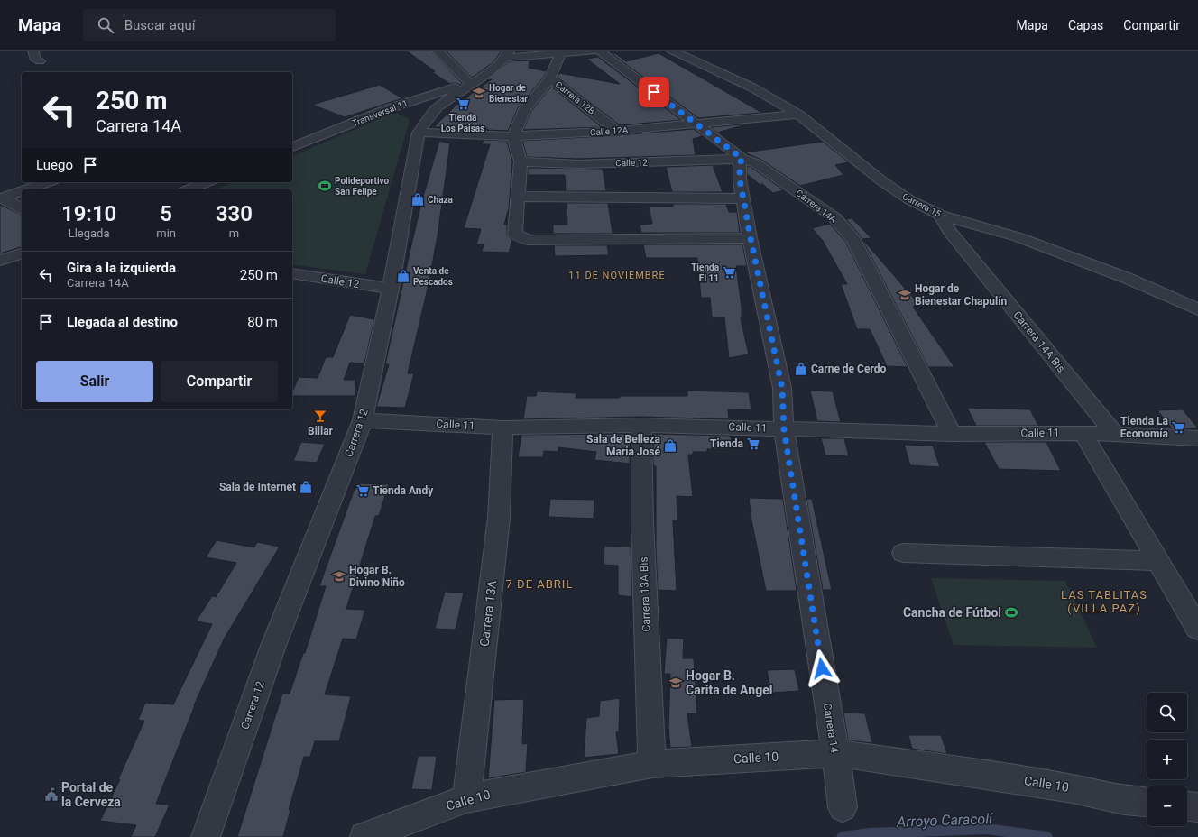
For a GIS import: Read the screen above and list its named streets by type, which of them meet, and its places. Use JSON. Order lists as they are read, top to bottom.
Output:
{
  "streets": {
    "street": [
      "Carrera 12B",
      "Transversal 11",
      "Calle 12A",
      "Calle 12",
      "Carrera 15",
      "Carrera 14A",
      "Carrera 14A Bis",
      "Calle 11",
      "Carrera 12",
      "Carrera 13A Bis",
      "Carrera 13A",
      "Carrera 14",
      "Calle 10"
    ]
  },
  "crossings": [
    ["Carrera 12B", "Calle 12A"],
    ["Transversal 11", "Carrera 12"],
    ["Calle 12A", "Carrera 15"],
    ["Calle 12A", "Carrera 14A"],
    ["Calle 12A", "Carrera 12"],
    ["Calle 12", "Carrera 14A"],
    ["Calle 12", "Carrera 12"],
    ["Calle 12", "Carrera 14"],
    ["Carrera 15", "Carrera 14A Bis"],
    ["Carrera 14A", "Calle 11"],
    ["Carrera 14A", "Carrera 14"],
    ["Carrera 14A Bis", "Calle 11"],
    ["Calle 11", "Carrera 12"],
    ["Calle 11", "Carrera 13A Bis"],
    ["Calle 11", "Carrera 13A"],
    ["Calle 11", "Carrera 14"],
    ["Carrera 13A Bis", "Calle 10"],
    ["Carrera 13A", "Calle 10"],
    ["Carrera 14", "Calle 10"]
  ],
  "districts": ["11 DE NOVIEMBRE", "7 DE ABRIL", "LAS TABLITAS (VILLA PAZ)"],
  "water": ["Arroyo Caracolí"],
  "places": {
    "school or university": [
      "Hogar de Bienestar",
      "Hogar de Bienestar Chapulín",
      "Hogar B. Divino Niño",
      "Hogar B. Carita de Angel"
    ],
    "supermarket": [
      "Tienda Los Paisas",
      "Tienda El 11",
      "Tienda La Economía",
      "Tienda",
      "Tienda Andy"
    ],
    "sports": ["Polideportivo San Felipe", "Cancha de Fútbol"],
    "shop": [
      "Chaza",
      "Venta de Pescados",
      "Carne de Cerdo",
      "Sala de Belleza Maria José",
      "Sala de Internet"
    ],
    "bar": ["Billar"],
    "public building": ["Portal de la Cerveza"]
  },
  "page": {
    "header": "Mapa",
    "search": "Buscar aquí",
    "nav": ["Mapa", "Capas", "Compartir"],
    "turn": ["250 m", "Carrera 14A"],
    "then": "Luego",
    "eta": [
      "19:10",
      "Llegada",
      "5",
      "min",
      "330",
      "m"
    ],
    "list": [
      {
        "name": "Gira a la izquierda",
        "note": "Carrera 14A",
        "value": "250 m"
      },
      {
        "name": "Llegada al destino",
        "value": "80 m"
      }
    ],
    "buttons": ["Salir", "Compartir"],
    "map_buttons": ["+", "−"]
  }
}
